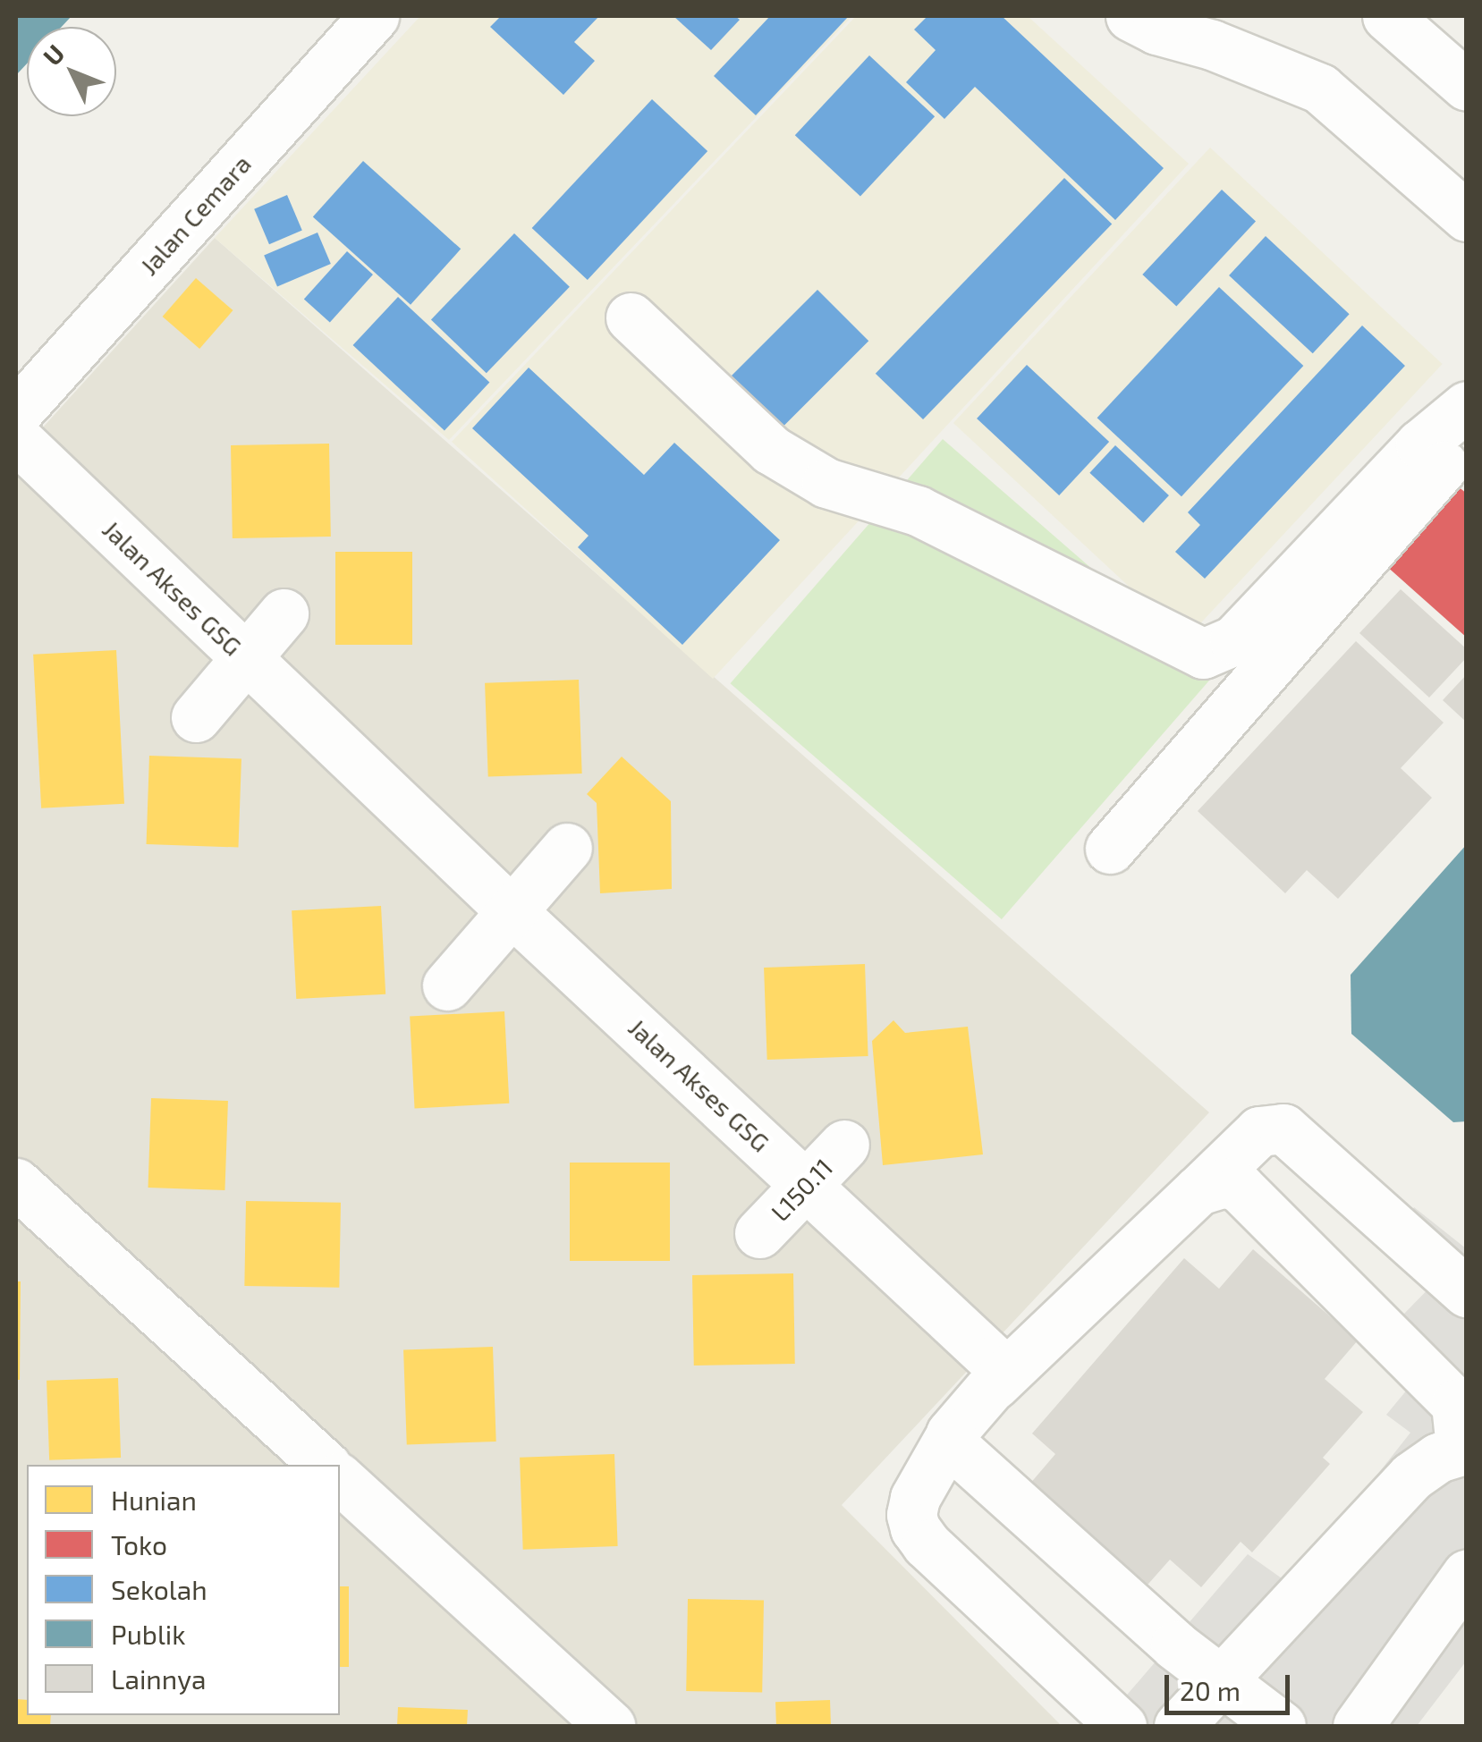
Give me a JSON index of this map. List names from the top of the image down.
{
  "streets": {
    "street": ["Jalan Cemara", "Jalan Akses GSG", "L150.11"]
  },
  "crossings": [
    ["Jalan Akses GSG", "L150.11"]
  ],
  "legend": [
    "Hunian",
    "Toko",
    "Sekolah",
    "Publik",
    "Lainnya"
  ],
  "scale_bar": "20 m",
  "north": "top left"
}
